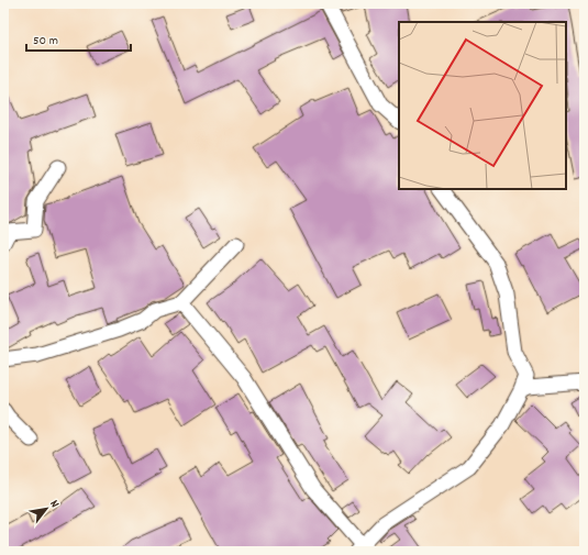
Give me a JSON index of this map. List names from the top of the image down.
{
  "scale_bar": "50 m",
  "north": "top right"
}
